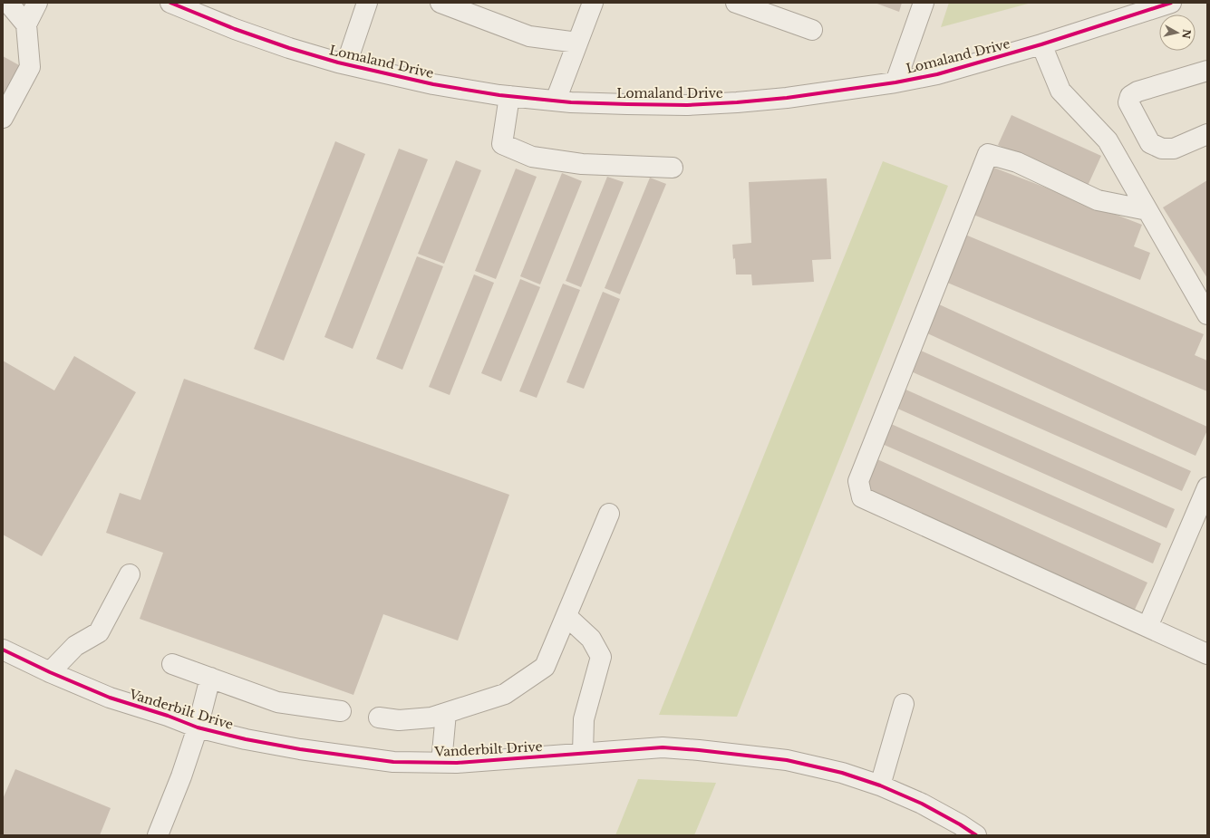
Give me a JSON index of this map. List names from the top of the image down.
{
  "streets": {
    "street": ["Lomaland Drive", "Vanderbilt Drive"]
  },
  "north": "right"
}
